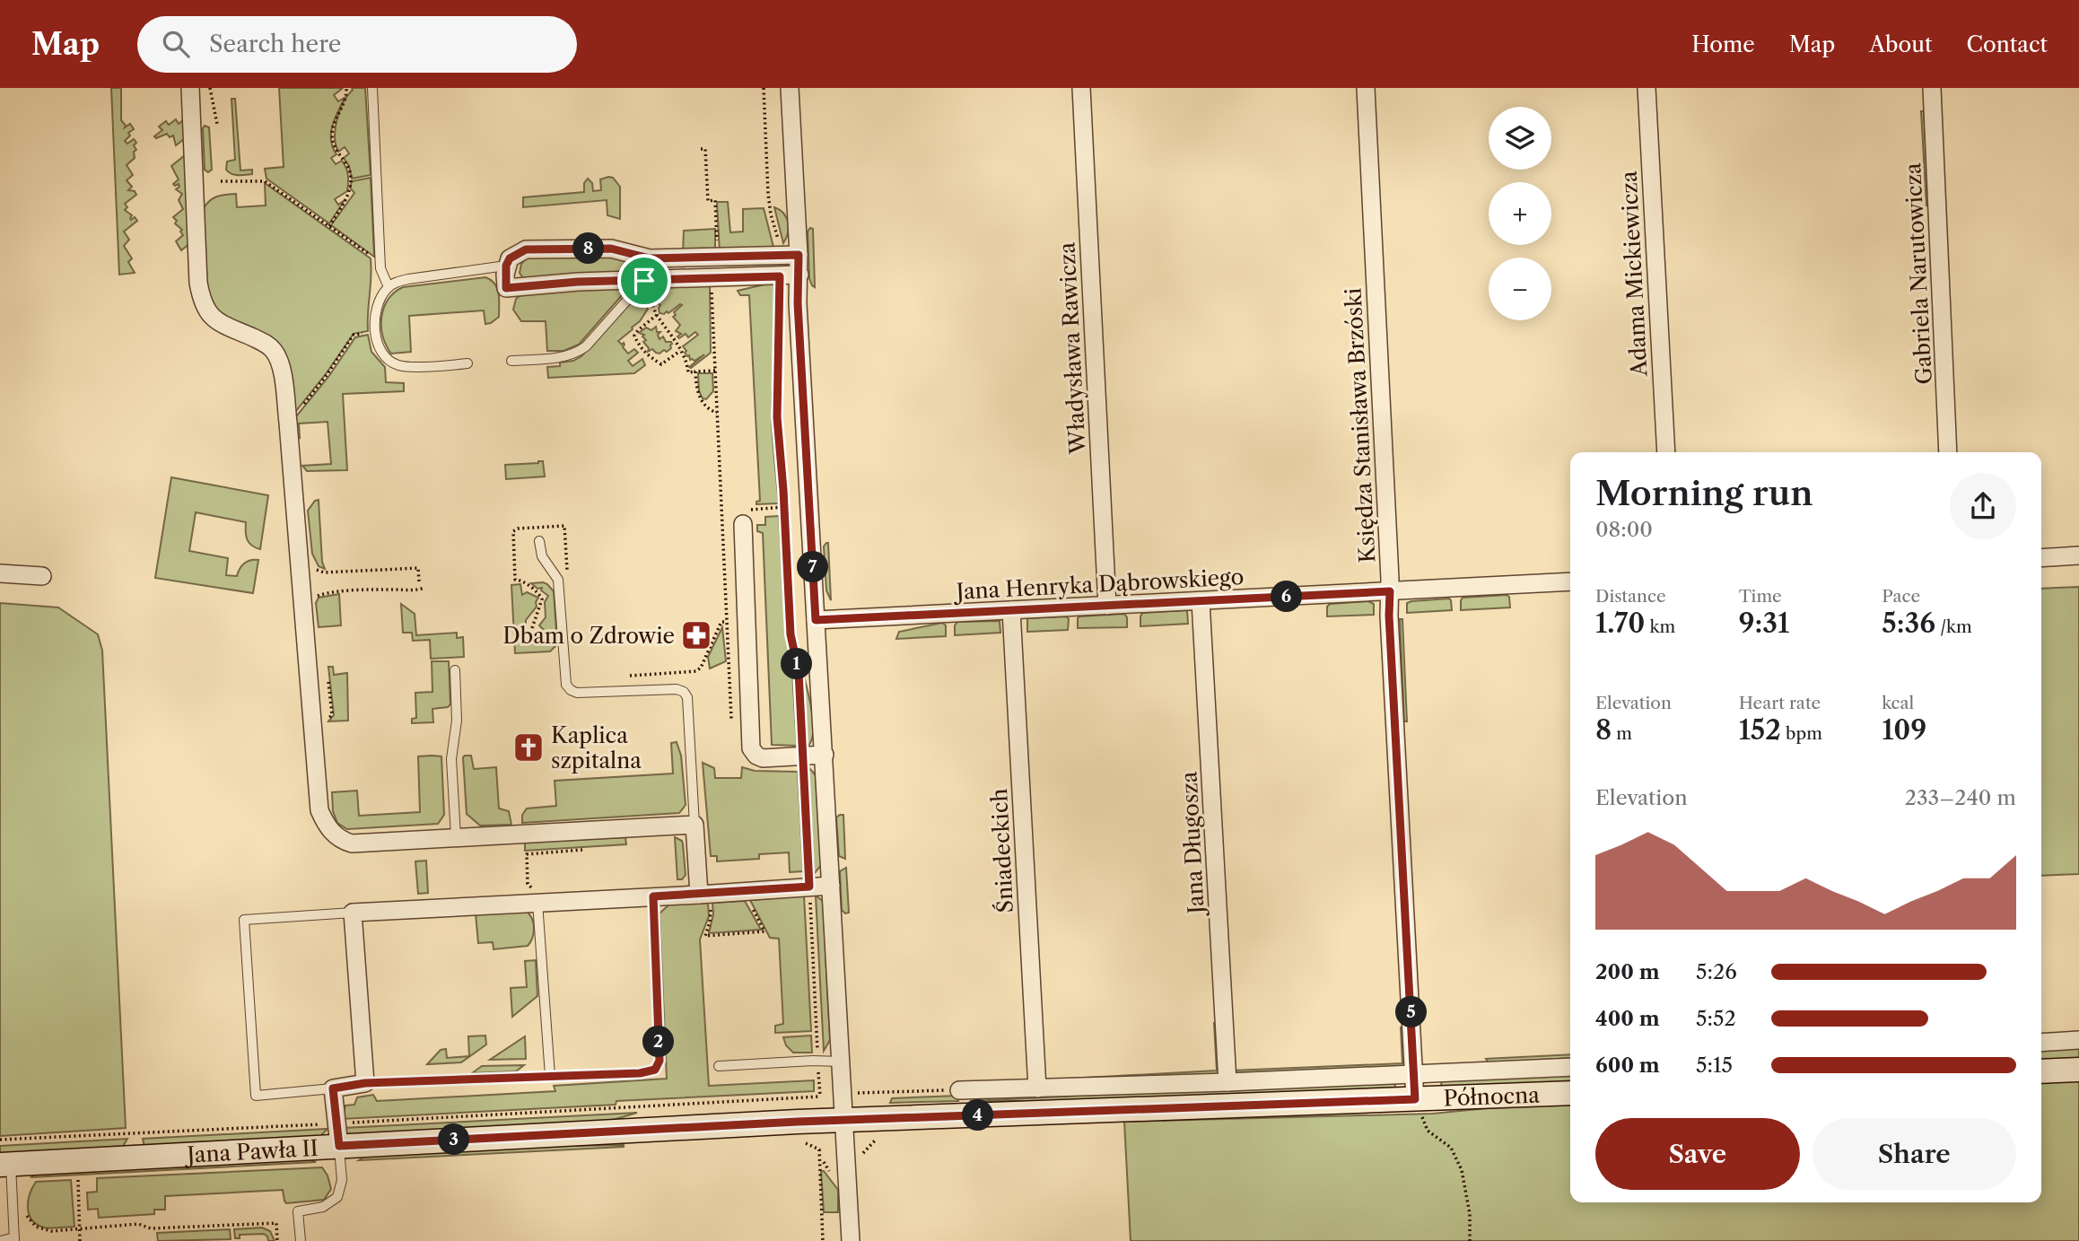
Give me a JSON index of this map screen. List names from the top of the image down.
{
  "streets": {
    "main road": ["Północna", "Jana Pawła II"],
    "street": [
      "Adama Mickiewicza",
      "Gabriela Narutowicza",
      "Władysława Rawicza",
      "Księdza Stanisława Brzóski",
      "Jana Henryka Dąbrowskiego",
      "Jana Długosza",
      "Śniadeckich"
    ]
  },
  "crossings": [
    ["Władysława Rawicza", "Jana Henryka Dąbrowskiego"],
    ["Księdza Stanisława Brzóski", "Jana Henryka Dąbrowskiego"],
    ["Księdza Stanisława Brzóski", "Północna"],
    ["Jana Henryka Dąbrowskiego", "Jana Długosza"],
    ["Jana Henryka Dąbrowskiego", "Śniadeckich"],
    ["Jana Długosza", "Północna"],
    ["Śniadeckich", "Północna"],
    ["Północna", "Jana Pawła II"]
  ],
  "places": {
    "pharmacy": ["Dbam o Zdrowie"],
    "church": ["Kaplica szpitalna"]
  },
  "page": {
    "header": "Map",
    "search": "Search here",
    "nav": [
      "Home",
      "Map",
      "About",
      "Contact"
    ],
    "map_buttons": ["+", "−"],
    "pins": [
      "8",
      "7",
      "6",
      "1",
      "5",
      "2",
      "4",
      "3"
    ],
    "heading": ["Morning run", "08:00"],
    "stats": [
      ["Distance", "1.70 km"],
      ["Time", "9:31"],
      ["Pace", "5:36 /km"],
      ["Elevation", "8 m"],
      ["Heart rate", "152 bpm"],
      ["kcal", "109"]
    ],
    "chart": ["Elevation", "233–240 m"],
    "list": [
      {
        "name": "200 m",
        "note": "5:26"
      },
      {
        "name": "400 m",
        "note": "5:52"
      },
      {
        "name": "600 m",
        "note": "5:15"
      }
    ],
    "buttons": ["Save", "Share"]
  }
}
